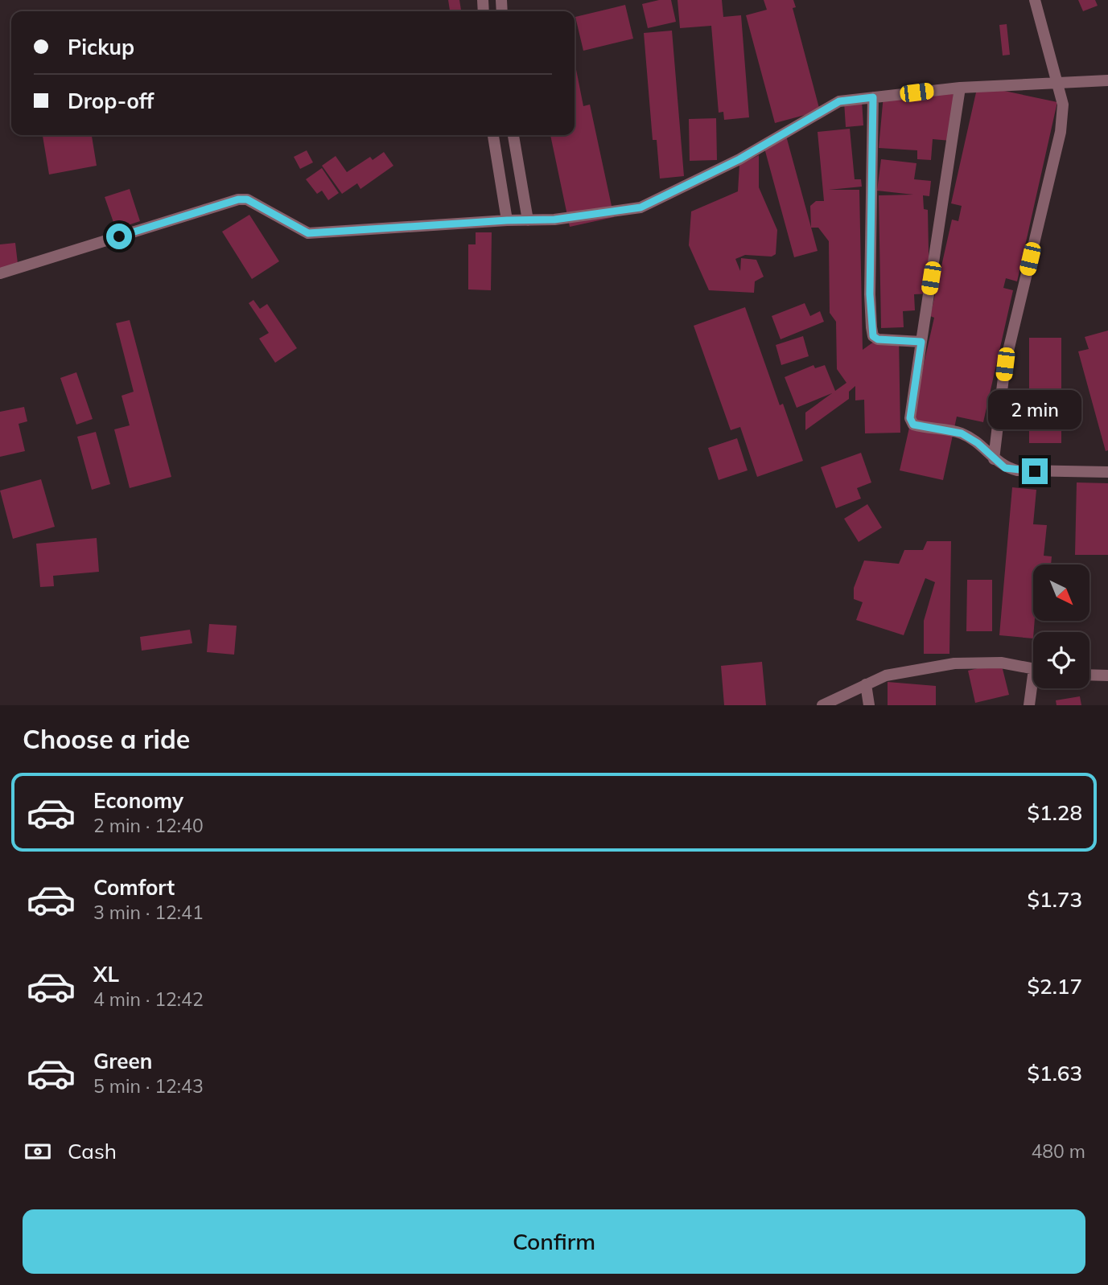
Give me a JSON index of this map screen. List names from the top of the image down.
{
  "north": "bottom right",
  "page": {
    "banner": ["Pickup", "Drop-off"],
    "bubble": "2 min",
    "heading": "Choose a ride",
    "list": [
      {
        "name": "Economy",
        "note": "2 min · 12:40",
        "value": "$1.28"
      },
      {
        "name": "Comfort",
        "note": "3 min · 12:41",
        "value": "$1.73"
      },
      {
        "name": "XL",
        "note": "4 min · 12:42",
        "value": "$2.17"
      },
      {
        "name": "Green",
        "note": "5 min · 12:43",
        "value": "$1.63"
      }
    ],
    "pay": ["Cash", "480 m"],
    "buttons": "Confirm"
  }
}
